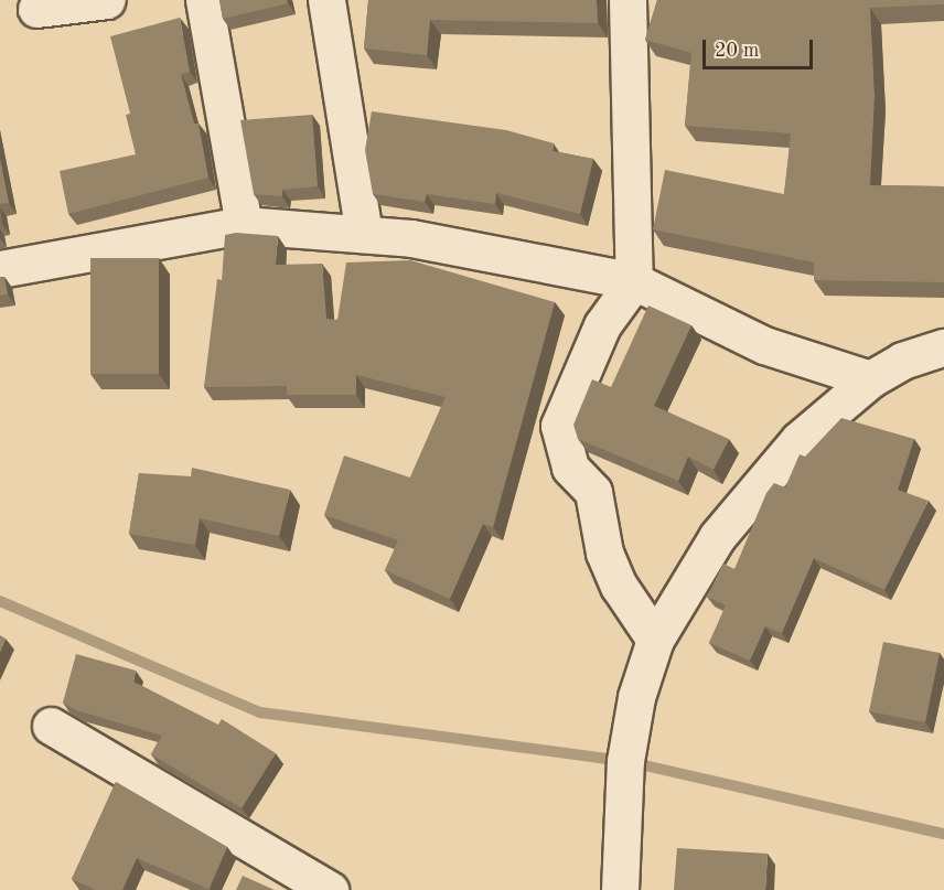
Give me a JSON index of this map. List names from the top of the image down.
{
  "scale_bar": "20 m"
}
